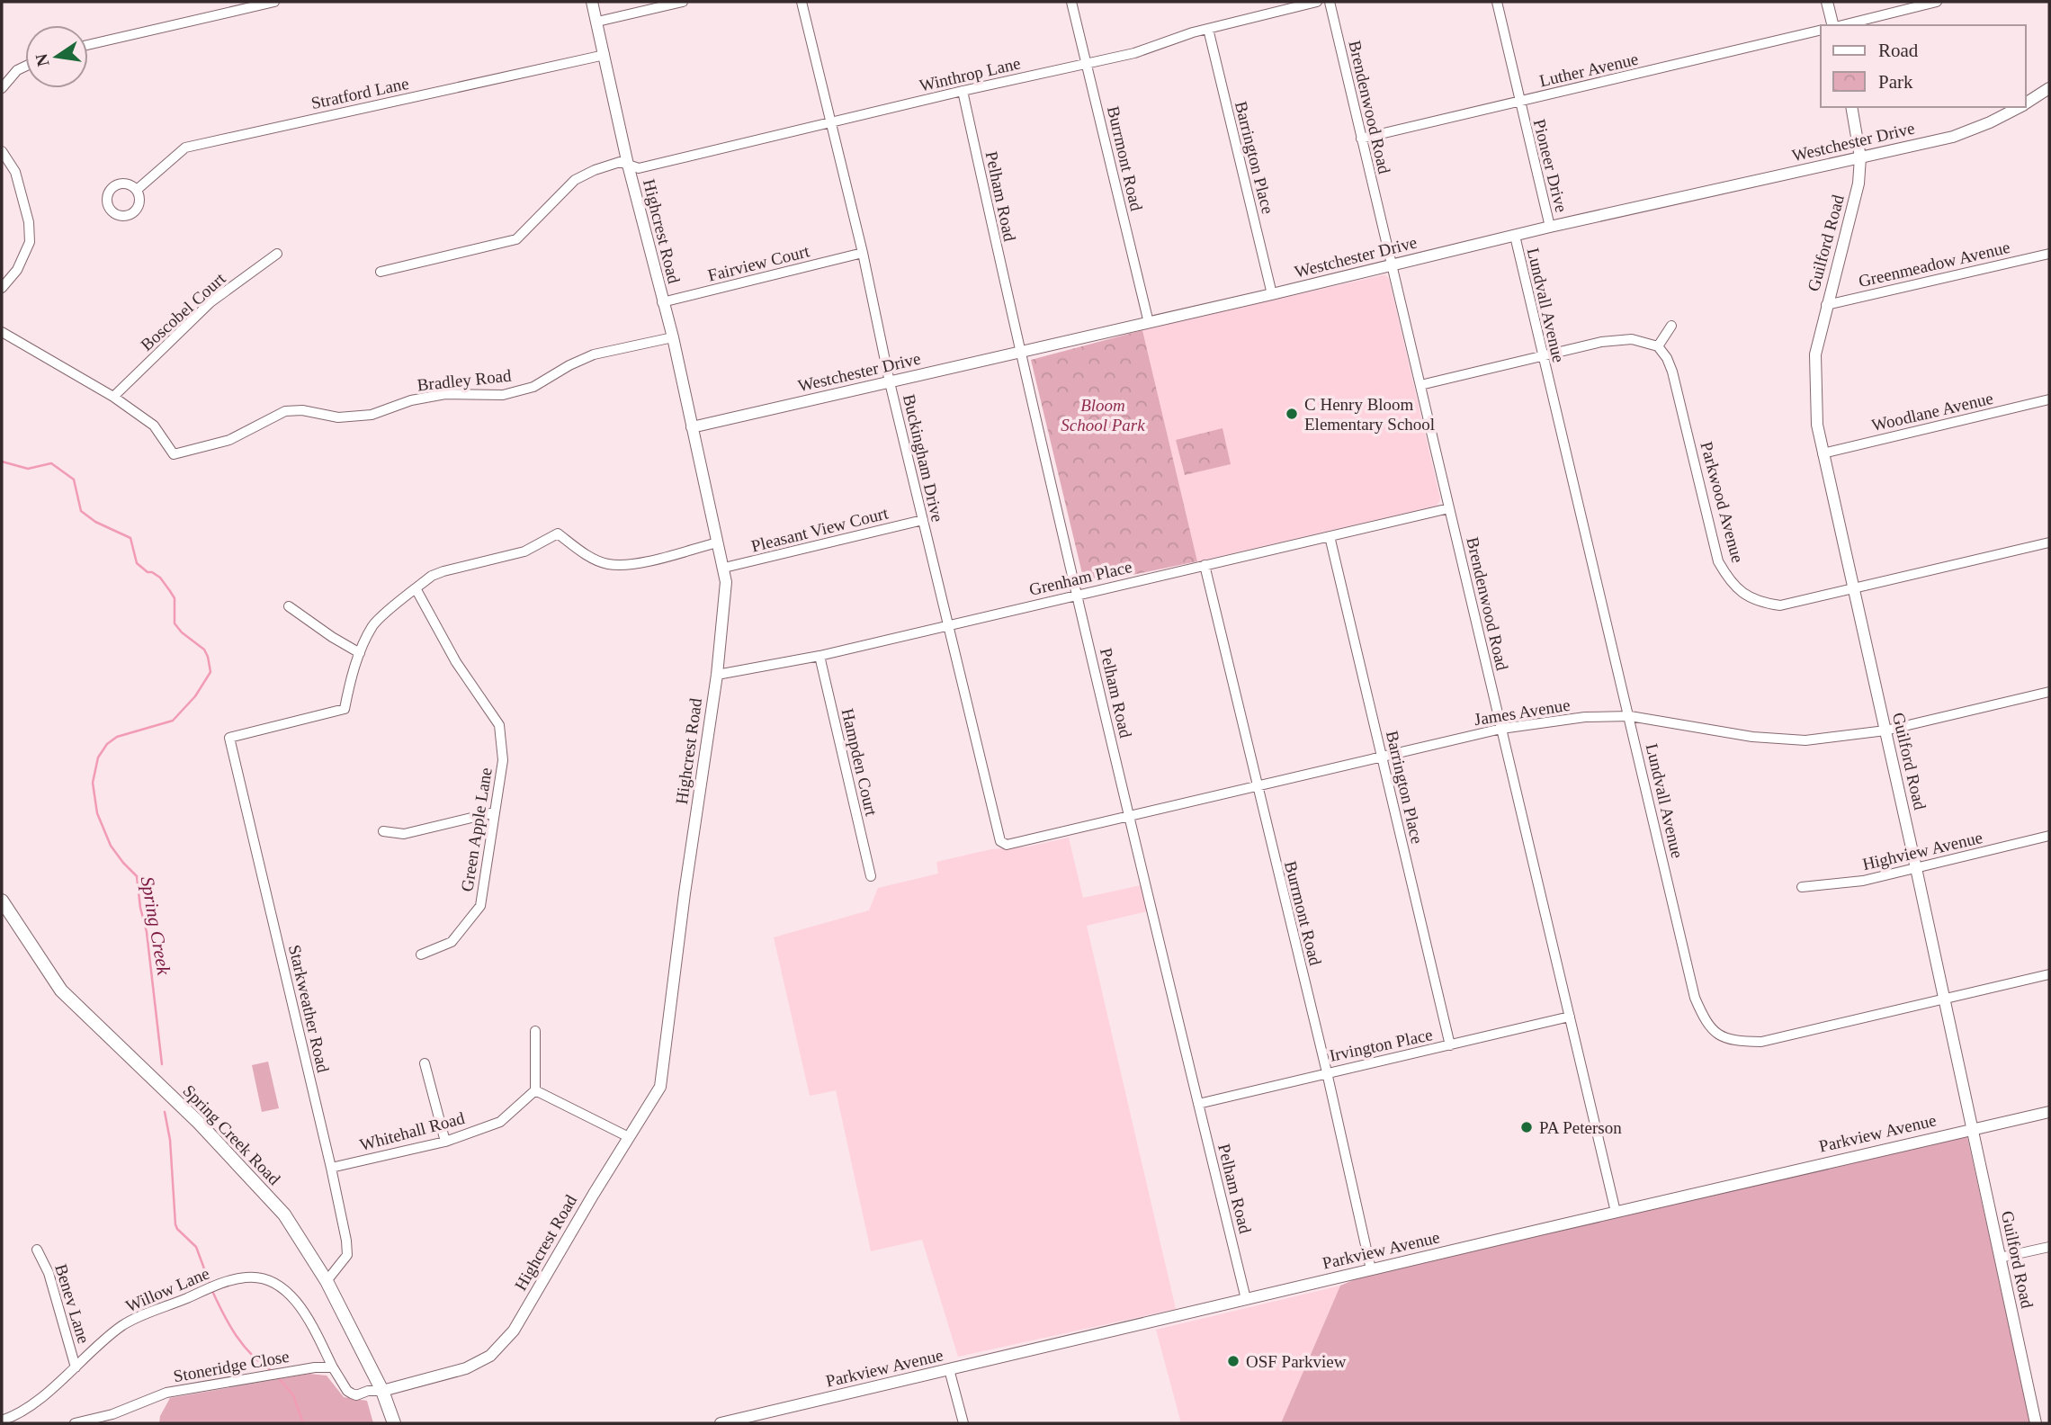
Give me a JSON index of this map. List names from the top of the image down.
{
  "streets": {
    "main road": ["Spring Creek Road"],
    "street": [
      "Luther Avenue",
      "Winthrop Lane",
      "Stratford Lane",
      "Brendenwood Road",
      "Westchester Drive",
      "Barrington Place",
      "Burrmont Road",
      "Pioneer Drive",
      "Pelham Road",
      "Highcrest Road",
      "Guilford Road",
      "Fairview Court",
      "Greenmeadow Avenue",
      "Lundvall Avenue",
      "Boscobel Court",
      "Bradley Road",
      "Woodlane Avenue",
      "Buckingham Drive",
      "Parkwood Avenue",
      "Pleasant View Court",
      "Grenham Place",
      "James Avenue",
      "Hampden Court",
      "Green Apple Lane",
      "Highview Avenue",
      "Starkweather Road",
      "Irvington Place",
      "Whitehall Road",
      "Parkview Avenue",
      "Willow Lane",
      "Benev Lane",
      "Stoneridge Close"
    ]
  },
  "crossings": [
    ["Luther Avenue", "Brendenwood Road"],
    ["Luther Avenue", "Pioneer Drive"],
    ["Winthrop Lane", "Barrington Place"],
    ["Winthrop Lane", "Burrmont Road"],
    ["Winthrop Lane", "Pelham Road"],
    ["Winthrop Lane", "Highcrest Road"],
    ["Winthrop Lane", "Buckingham Drive"],
    ["Stratford Lane", "Highcrest Road"],
    ["Brendenwood Road", "Westchester Drive"],
    ["Brendenwood Road", "Grenham Place"],
    ["Brendenwood Road", "James Avenue"],
    ["Brendenwood Road", "Irvington Place"],
    ["Brendenwood Road", "Parkview Avenue"],
    ["Westchester Drive", "Barrington Place"],
    ["Westchester Drive", "Burrmont Road"],
    ["Westchester Drive", "Pioneer Drive"],
    ["Westchester Drive", "Pelham Road"],
    ["Westchester Drive", "Highcrest Road"],
    ["Westchester Drive", "Guilford Road"],
    ["Westchester Drive", "Lundvall Avenue"],
    ["Westchester Drive", "Buckingham Drive"],
    ["Barrington Place", "Grenham Place"],
    ["Barrington Place", "James Avenue"],
    ["Barrington Place", "Irvington Place"],
    ["Burrmont Road", "Grenham Place"],
    ["Burrmont Road", "James Avenue"],
    ["Burrmont Road", "Irvington Place"],
    ["Burrmont Road", "Parkview Avenue"],
    ["Pelham Road", "Grenham Place"],
    ["Pelham Road", "James Avenue"],
    ["Pelham Road", "Irvington Place"],
    ["Pelham Road", "Parkview Avenue"],
    ["Highcrest Road", "Fairview Court"],
    ["Highcrest Road", "Bradley Road"],
    ["Highcrest Road", "Pleasant View Court"],
    ["Highcrest Road", "Grenham Place"],
    ["Highcrest Road", "Spring Creek Road"],
    ["Guilford Road", "Greenmeadow Avenue"],
    ["Guilford Road", "Lundvall Avenue"],
    ["Guilford Road", "Woodlane Avenue"],
    ["Guilford Road", "Parkwood Avenue"],
    ["Guilford Road", "James Avenue"],
    ["Guilford Road", "Highview Avenue"],
    ["Guilford Road", "Parkview Avenue"],
    ["Fairview Court", "Buckingham Drive"],
    ["Lundvall Avenue", "James Avenue"],
    ["Boscobel Court", "Bradley Road"],
    ["Buckingham Drive", "Pleasant View Court"],
    ["Buckingham Drive", "Grenham Place"],
    ["Buckingham Drive", "James Avenue"],
    ["Grenham Place", "Hampden Court"],
    ["Starkweather Road", "Whitehall Road"],
    ["Starkweather Road", "Spring Creek Road"],
    ["Willow Lane", "Benev Lane"],
    ["Willow Lane", "Stoneridge Close"]
  ],
  "water": ["Spring Creek"],
  "parks": ["Bloom School Park"],
  "places": ["C Henry Bloom Elementary School", "PA Peterson", "OSF Parkview"],
  "legend": ["Road", "Park"],
  "north": "left"
}
